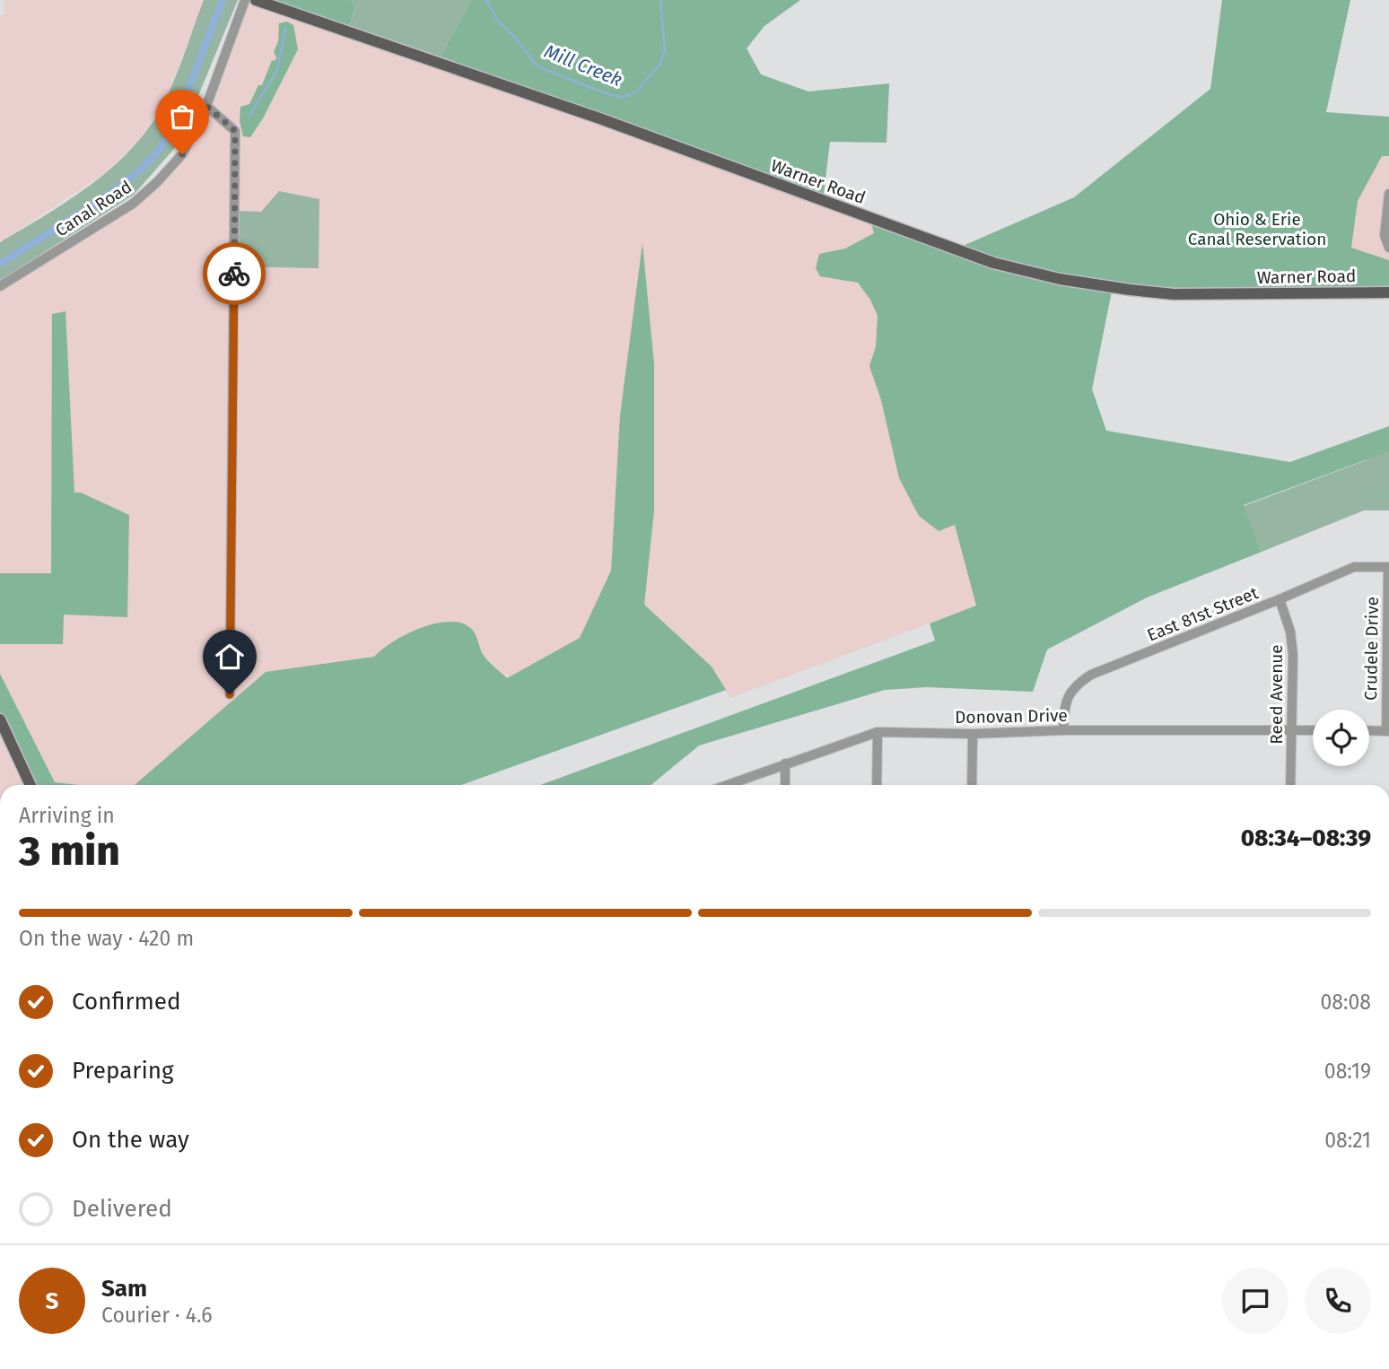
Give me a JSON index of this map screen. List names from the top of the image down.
{
  "streets": {
    "main road": ["Warner Road"],
    "street": [
      "Canal Road",
      "East 81st Street",
      "Crudele Drive",
      "Reed Avenue",
      "Donovan Drive"
    ]
  },
  "crossings": [
    ["East 81st Street", "Crudele Drive"],
    ["East 81st Street", "Reed Avenue"],
    ["East 81st Street", "Donovan Drive"],
    ["Reed Avenue", "Donovan Drive"]
  ],
  "water": ["Mill Creek"],
  "parks": ["Ohio & Erie Canal Reservation"],
  "page": {
    "heading": ["3 min", "Arriving in", "08:34–08:39"],
    "panel": ["Sam", "Courier · 4.6"],
    "bar": "On the way · 420 m",
    "list": [
      ["Confirmed", "08:08"],
      ["Preparing", "08:19"],
      ["On the way", "08:21"],
      "Delivered"
    ],
    "round": "S"
  }
}
